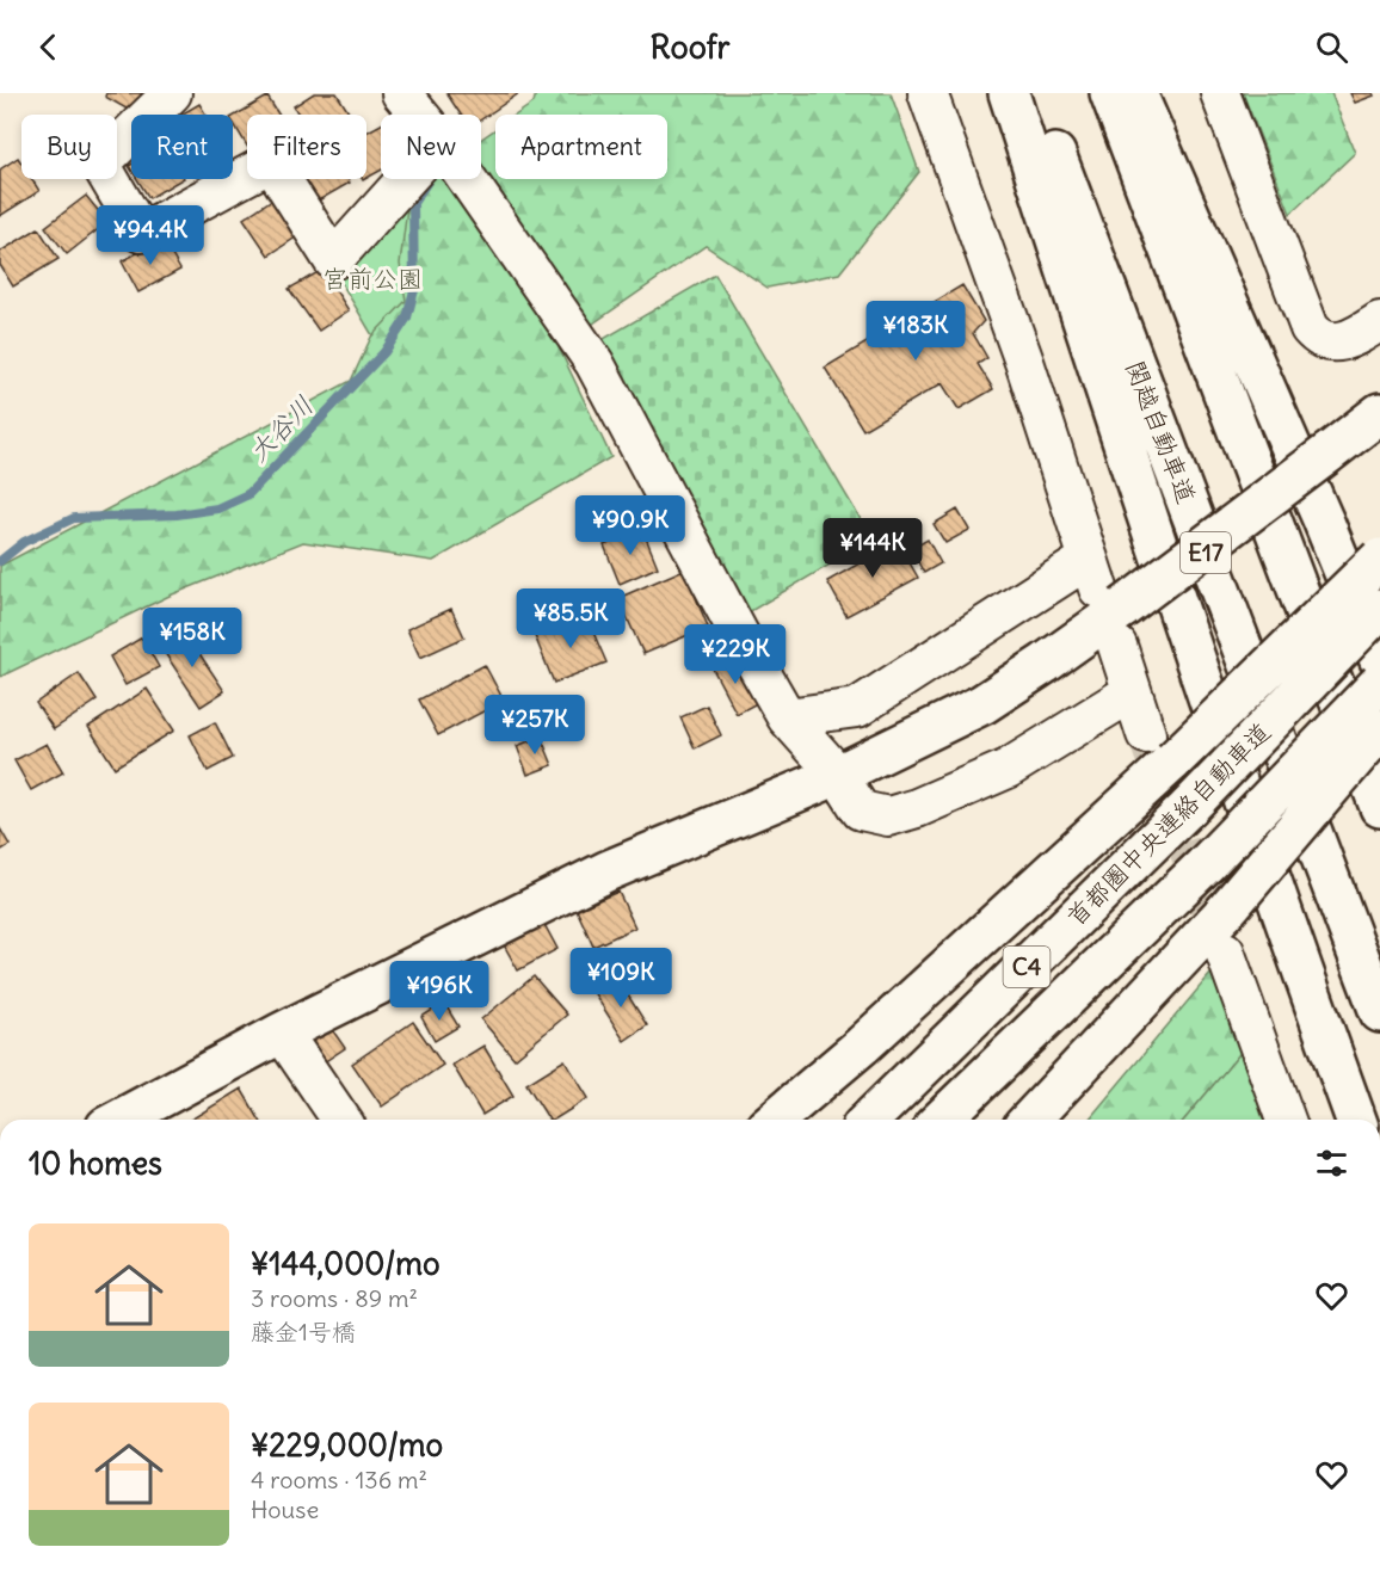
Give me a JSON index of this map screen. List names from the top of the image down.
{
  "streets": {
    "main road": [
      "関越自動車道",
      "E17",
      "首都圏中央連絡自動車道",
      "C4"
    ]
  },
  "water": ["大谷川"],
  "parks": ["宮前公園"],
  "page": {
    "header": "Roofr",
    "chip": [
      "Buy",
      "Rent",
      "Filters",
      "New",
      "Apartment"
    ],
    "price": [
      "¥94.4K",
      "¥183K",
      "¥90.9K",
      "¥144K",
      "¥85.5K",
      "¥158K",
      "¥229K",
      "¥257K",
      "¥109K",
      "¥196K"
    ],
    "heading": "10 homes",
    "list": [
      {
        "name": "¥144,000/mo",
        "note": "3 rooms · 89 m² · 藤金1号橋"
      },
      {
        "name": "¥229,000/mo",
        "note": "4 rooms · 136 m² · House"
      }
    ]
  }
}
